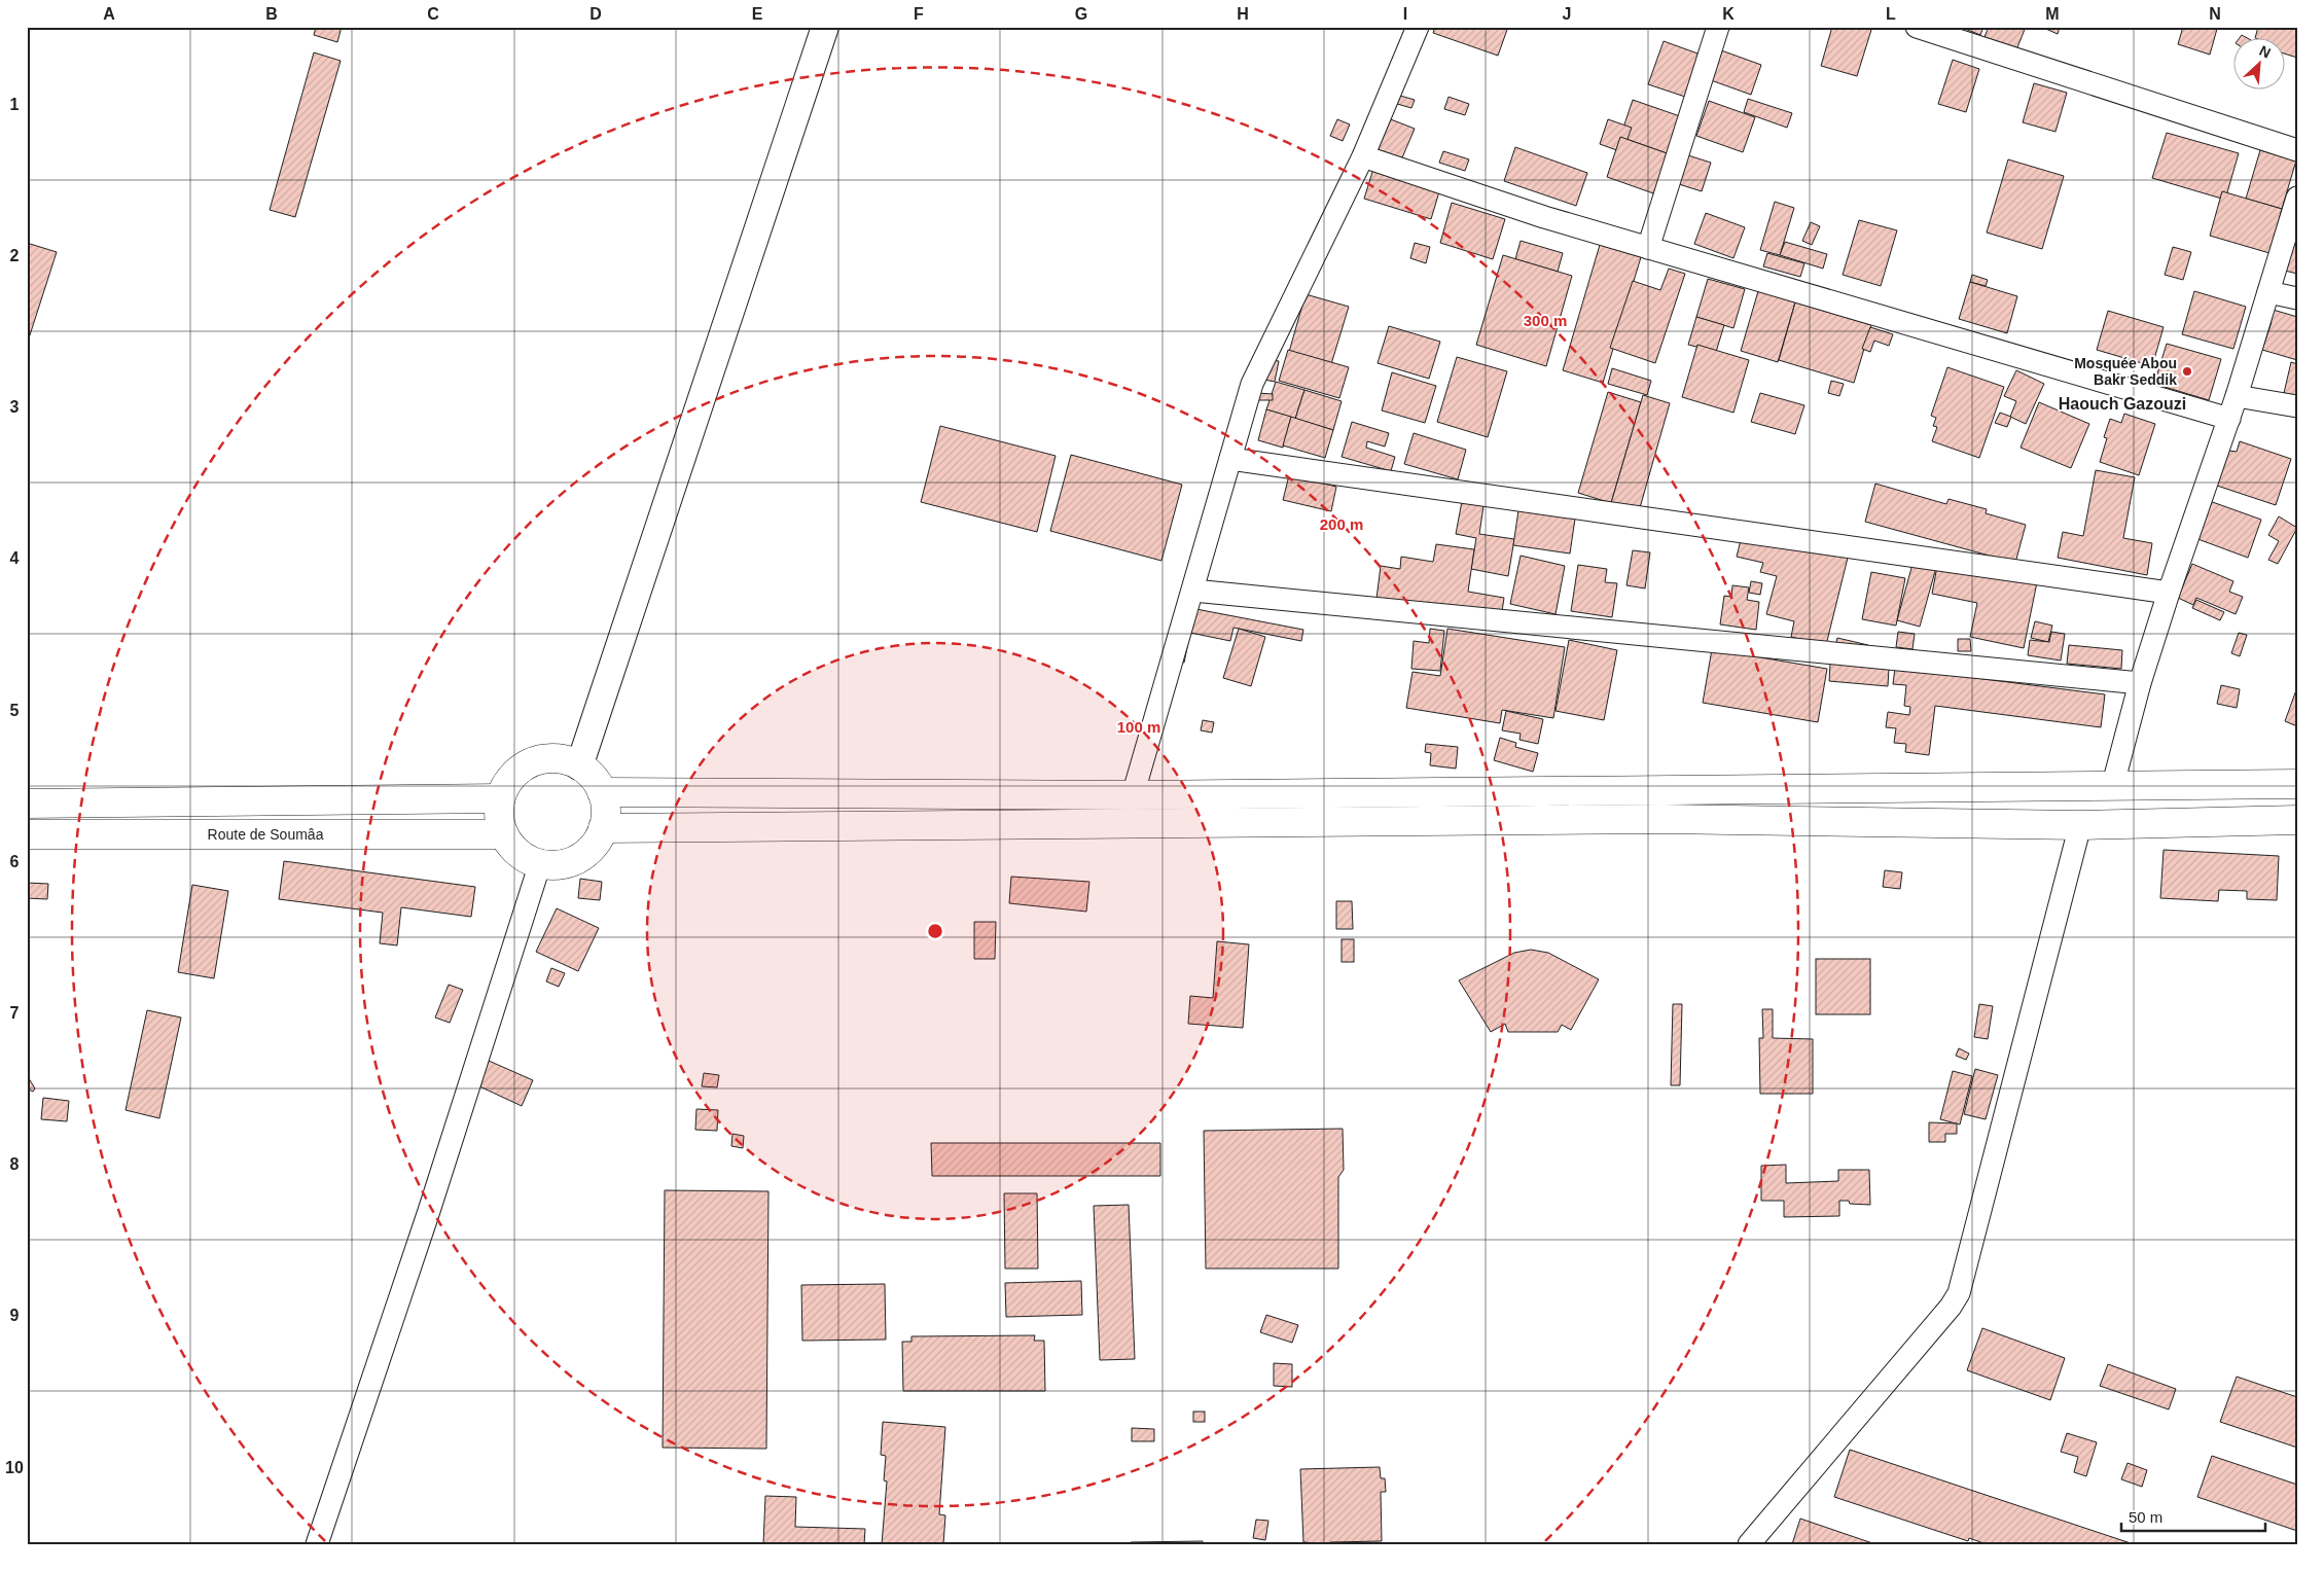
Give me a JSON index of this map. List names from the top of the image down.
{
  "streets": {
    "highway": ["Route de Soumâa"]
  },
  "districts": ["Haouch Gazouzi"],
  "places": ["Mosquée Abou Bakr Seddik"],
  "scale_bar": "50 m",
  "north": "top right",
  "grid": {
    "columns": [
      "A",
      "B",
      "C",
      "D",
      "E",
      "F",
      "G",
      "H",
      "I",
      "J",
      "K",
      "L",
      "M",
      "N"
    ],
    "rows": [
      "1",
      "2",
      "3",
      "4",
      "5",
      "6",
      "7",
      "8",
      "9",
      "10"
    ]
  },
  "rings": ["300 m", "200 m", "100 m"]
}
